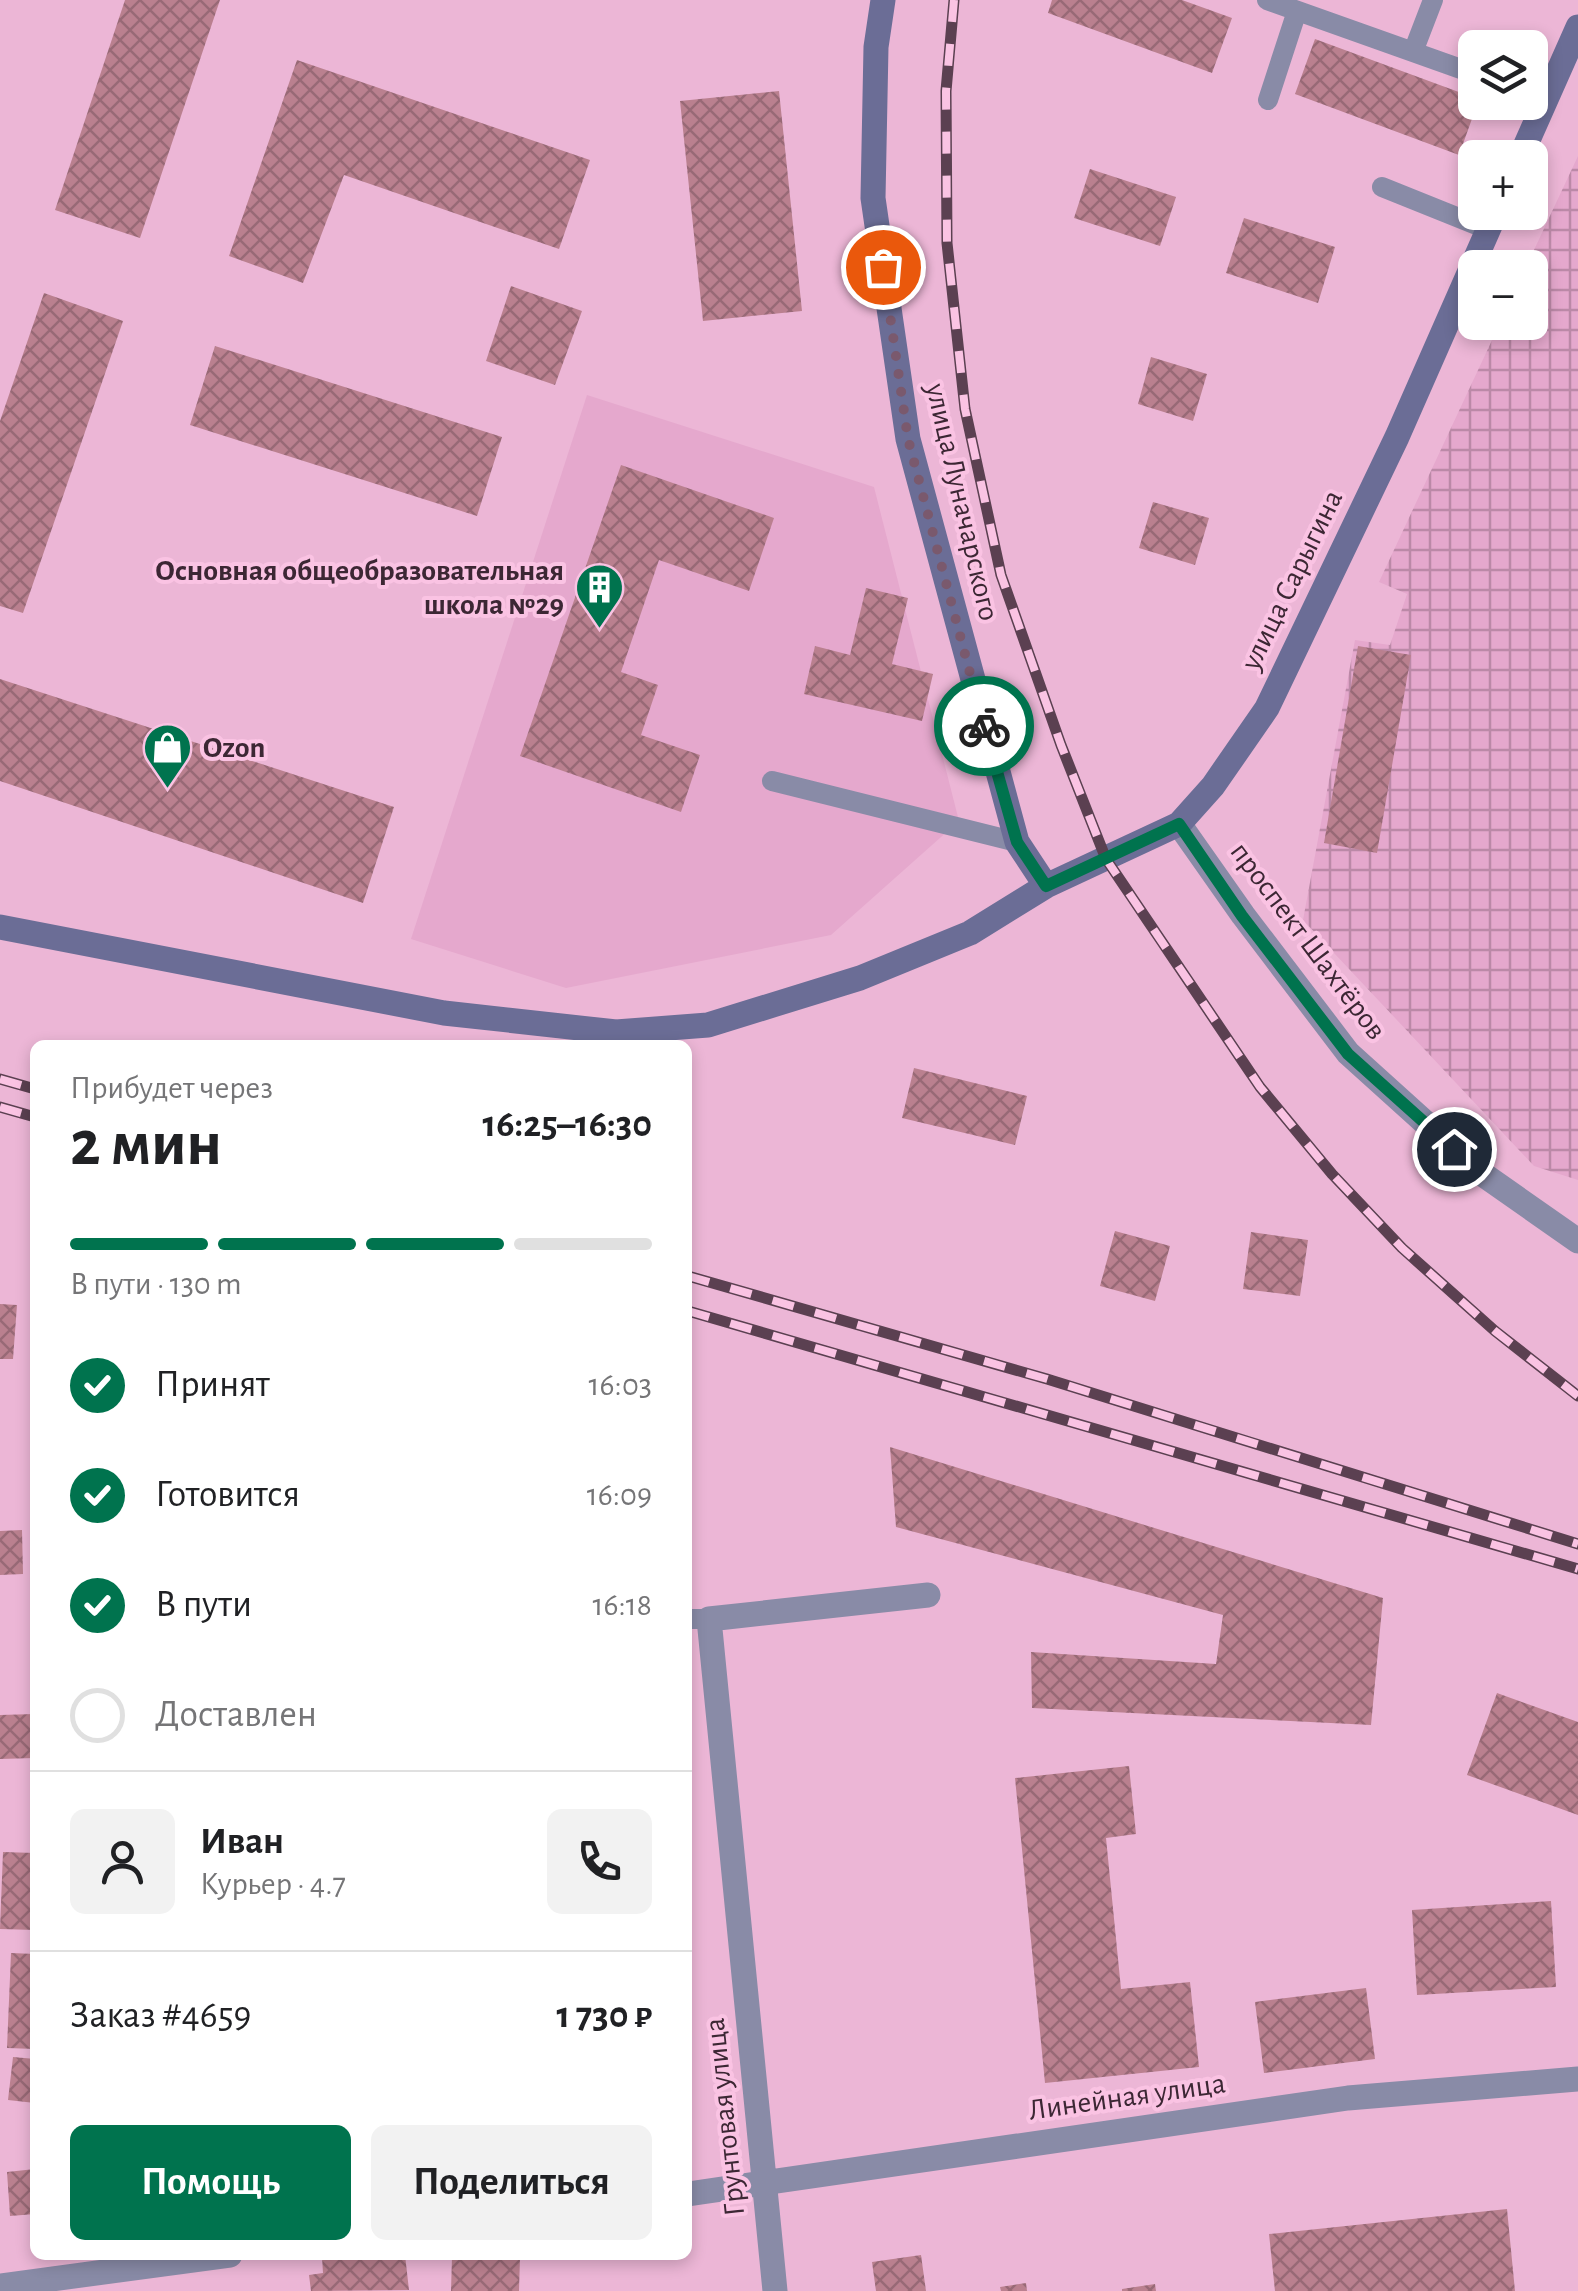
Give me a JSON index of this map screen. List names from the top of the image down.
{
  "streets": {
    "main road": ["улица Луначарского", "улица Сарыгина"],
    "street": ["проспект Шахтёров", "Линейная улица", "Грунтовая улица"]
  },
  "crossings": [
    ["улица Луначарского", "улица Сарыгина"],
    ["улица Сарыгина", "проспект Шахтёров"],
    ["Линейная улица", "Грунтовая улица"]
  ],
  "places": {
    "building": ["Основная общеобразовательная школа №29"],
    "shop": ["Ozon"]
  },
  "page": {
    "map_buttons": ["+", "−"],
    "heading": ["2 мин", "Прибудет через", "16:25–16:30"],
    "panel": [
      "Иван",
      "Курьер · 4.7",
      "Заказ #4659",
      "1 730 ₽"
    ],
    "bar": "В пути · 130 m",
    "list": [
      ["Принят", "16:03"],
      ["Готовится", "16:09"],
      ["В пути", "16:18"],
      "Доставлен"
    ],
    "buttons": ["Помощь", "Поделиться"]
  }
}
